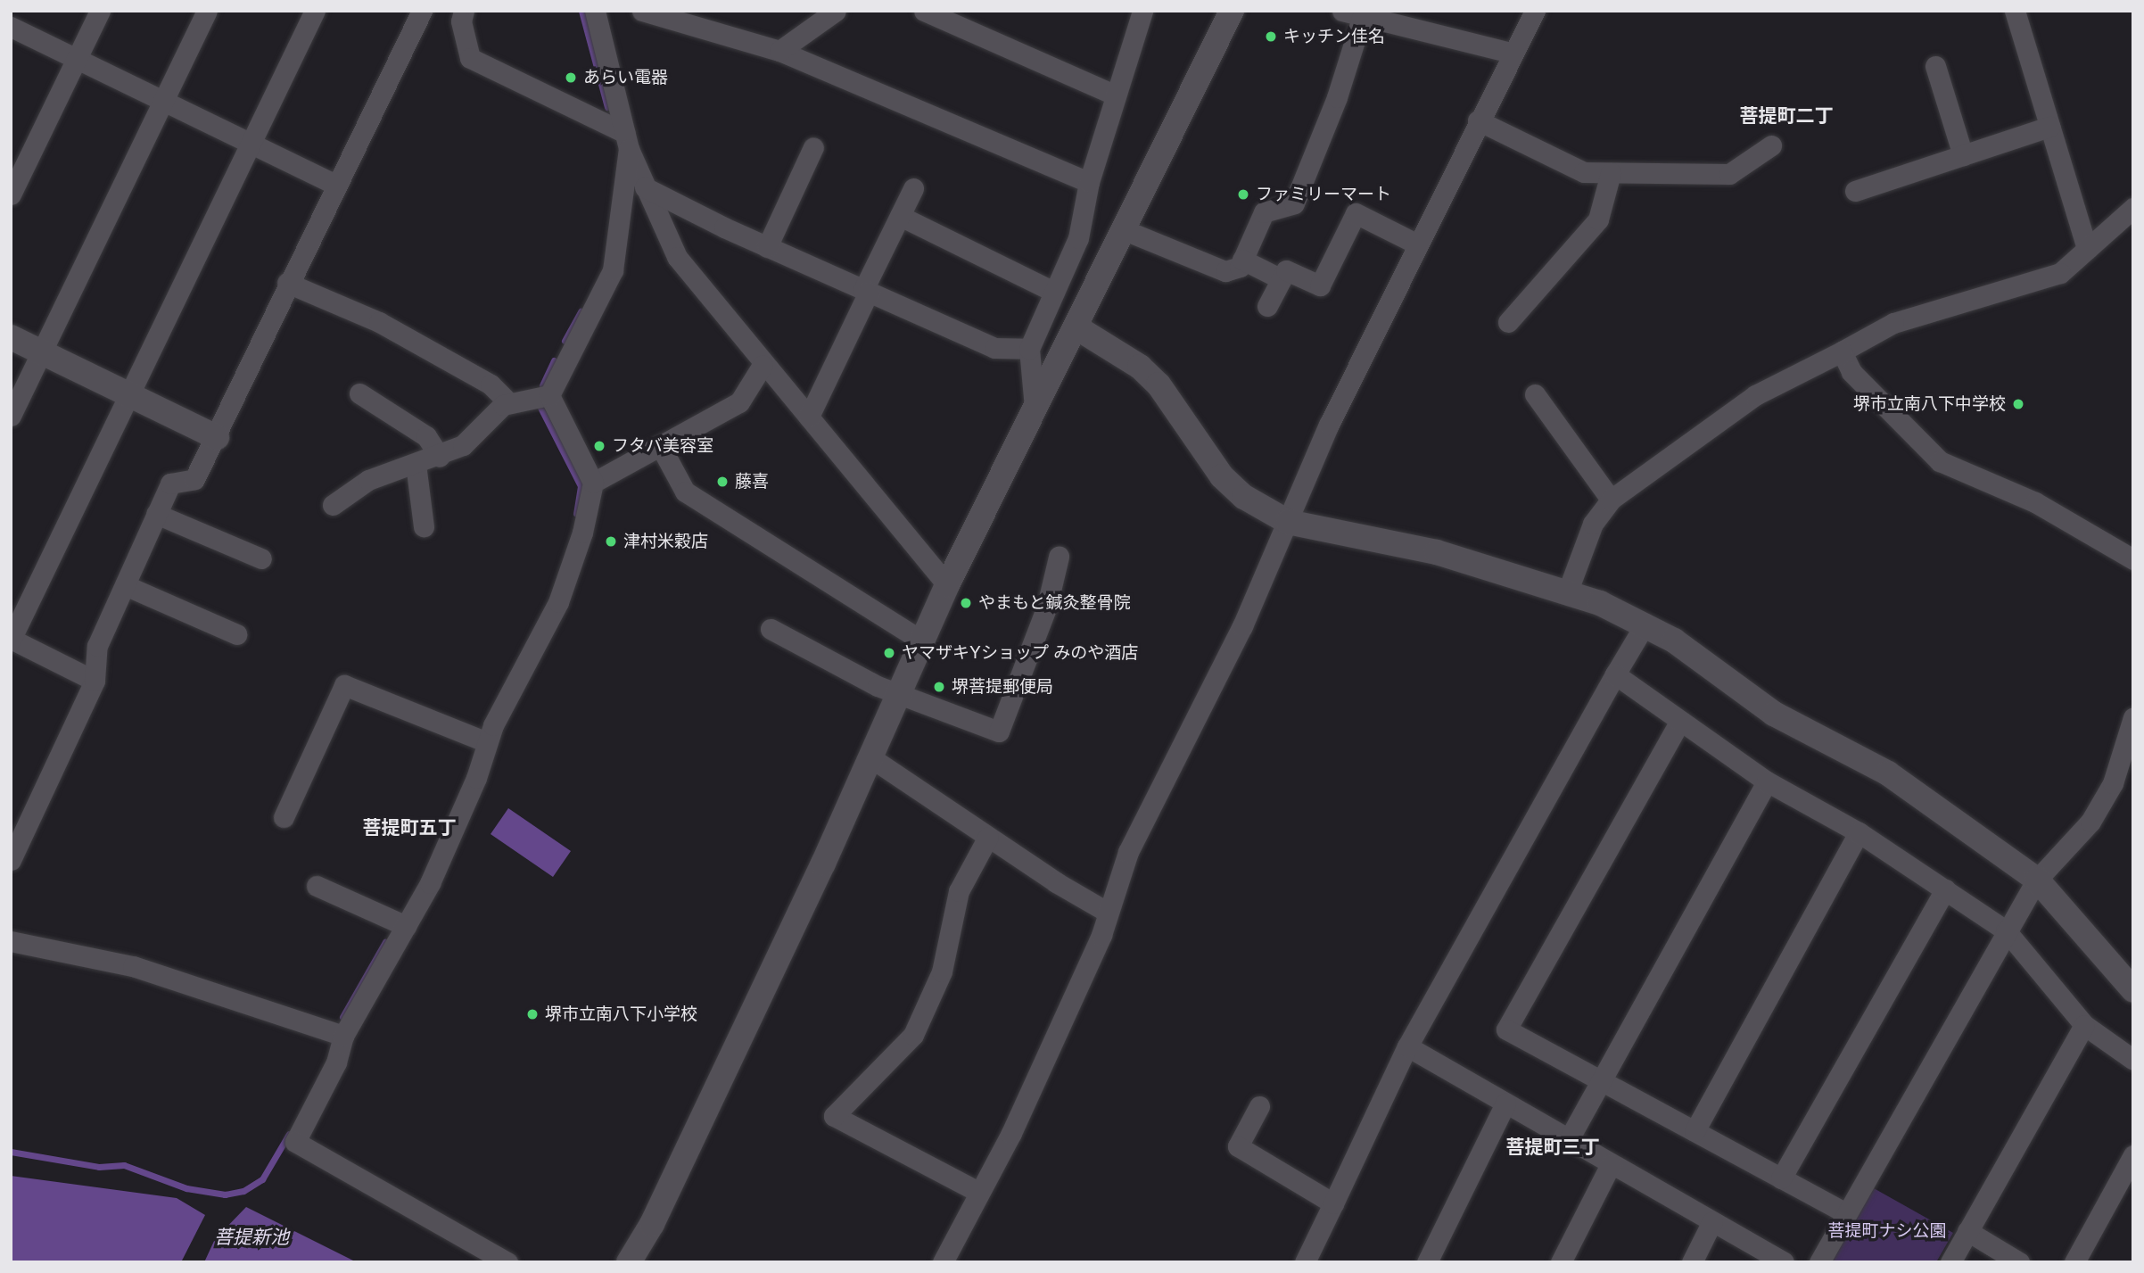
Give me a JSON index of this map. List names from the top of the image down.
{
  "districts": ["菩提町二丁", "菩提町五丁", "菩提町三丁"],
  "water": ["菩提新池"],
  "parks": ["菩提町ナシ公園"],
  "places": [
    "キッチン佳名",
    "あらい電器",
    "ファミリーマート",
    "堺市立南八下中学校",
    "フタバ美容室",
    "藤喜",
    "津村米穀店",
    "やまもと鍼灸整骨院",
    "ヤマザキYショップ みのや酒店",
    "堺菩提郵便局",
    "堺市立南八下小学校"
  ]
}
